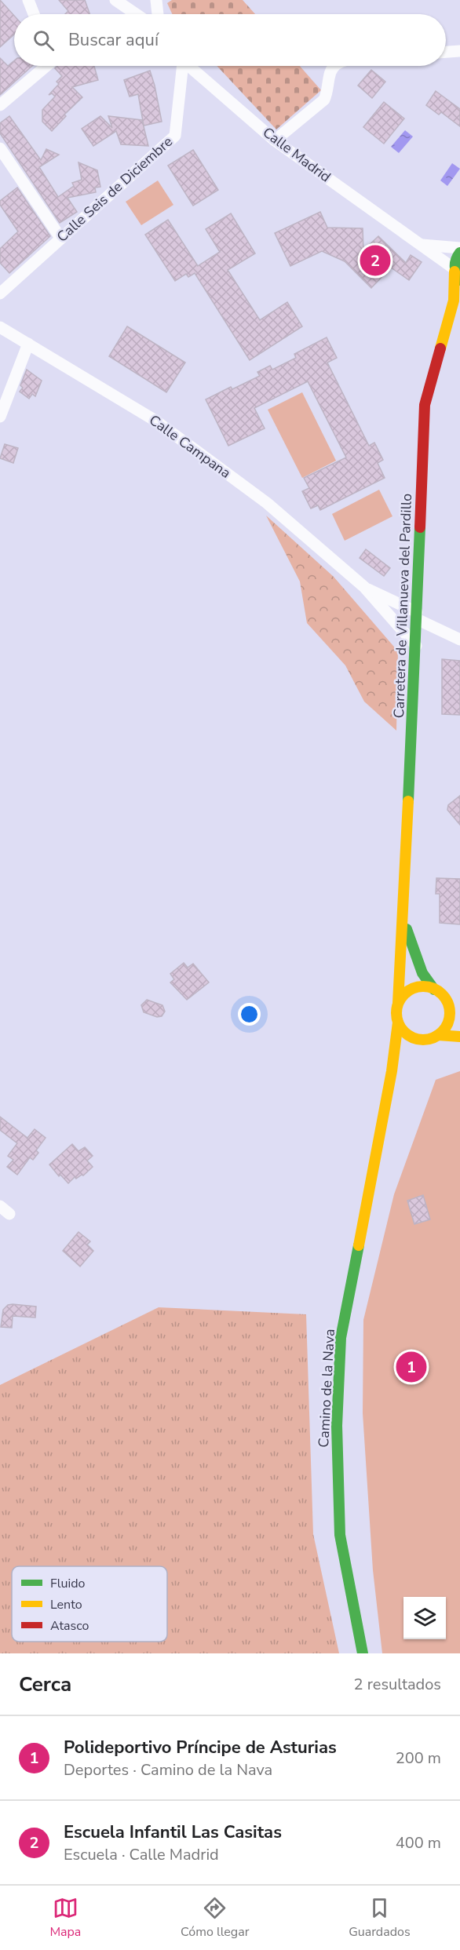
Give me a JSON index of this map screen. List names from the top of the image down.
{
  "streets": {
    "street": [
      "Calle Madrid",
      "Calle Seis de Diciembre",
      "Calle Campana",
      "Carretera de Villanueva del Pardillo",
      "Camino de la Nava"
    ]
  },
  "crossings": [
    ["Calle Madrid", "Carretera de Villanueva del Pardillo"],
    ["Carretera de Villanueva del Pardillo", "Camino de la Nava"]
  ],
  "legend": ["Fluido", "Lento", "Atasco"],
  "page": {
    "search": "Buscar aquí",
    "pins": ["2", "1"],
    "heading": ["Cerca", "2 resultados"],
    "list": [
      {
        "mark": "1",
        "name": "Polideportivo Príncipe de Asturias",
        "note": "Deportes · Camino de la Nava",
        "value": "200 m"
      },
      {
        "mark": "2",
        "name": "Escuela Infantil Las Casitas",
        "note": "Escuela · Calle Madrid",
        "value": "400 m"
      }
    ],
    "nav": ["Mapa", "Cómo llegar", "Guardados"]
  }
}
